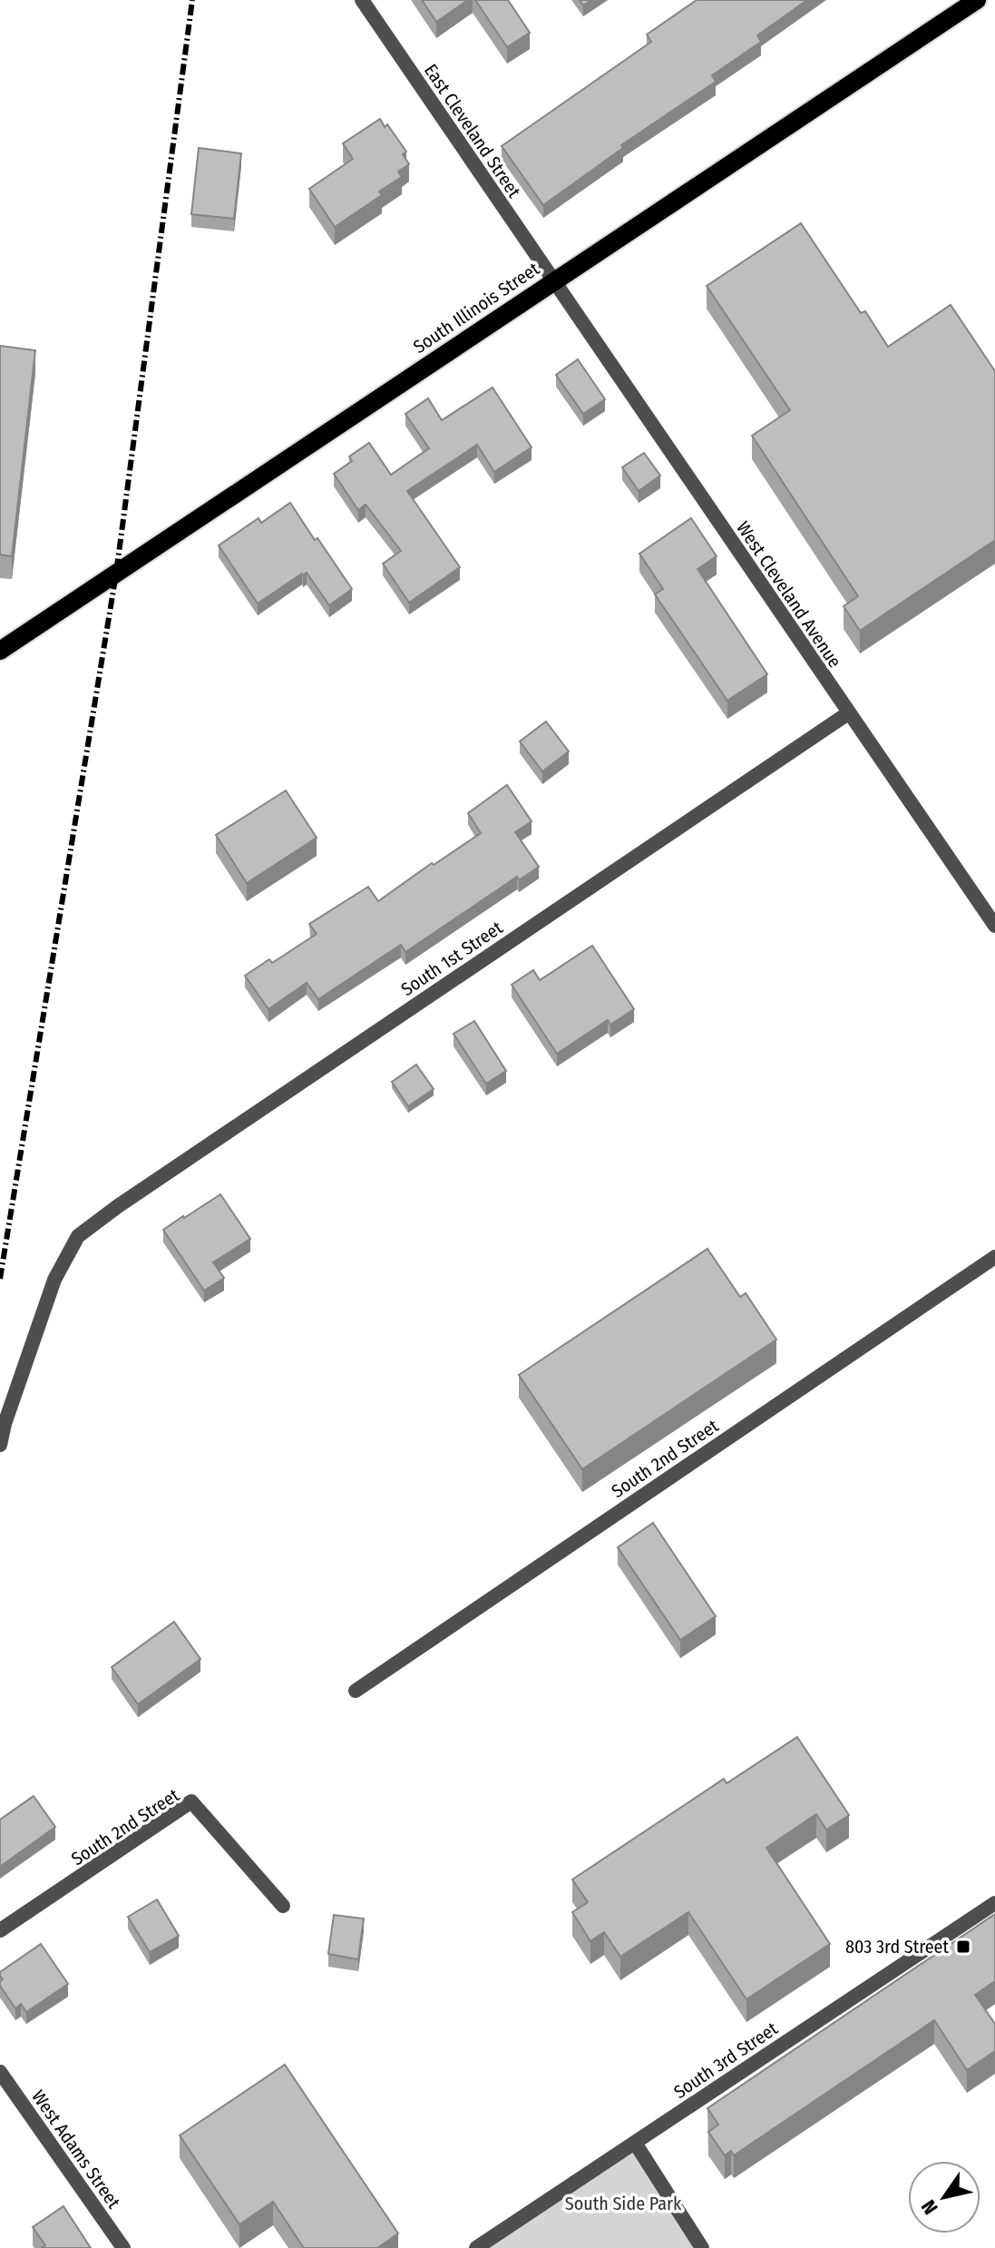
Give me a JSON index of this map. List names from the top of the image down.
{
  "streets": {
    "main road": ["South Illinois Street"],
    "street": [
      "East Cleveland Street",
      "West Cleveland Avenue",
      "South 1st Street",
      "South 2nd Street",
      "South 3rd Street",
      "West Adams Street"
    ]
  },
  "crossings": [
    ["East Cleveland Street", "South Illinois Street"],
    ["East Cleveland Street", "West Cleveland Avenue"],
    ["South Illinois Street", "West Cleveland Avenue"],
    ["West Cleveland Avenue", "South 1st Street"]
  ],
  "parks": ["South Side Park"],
  "places": {
    "transit": ["803 3rd Street"]
  },
  "north": "bottom left"
}
